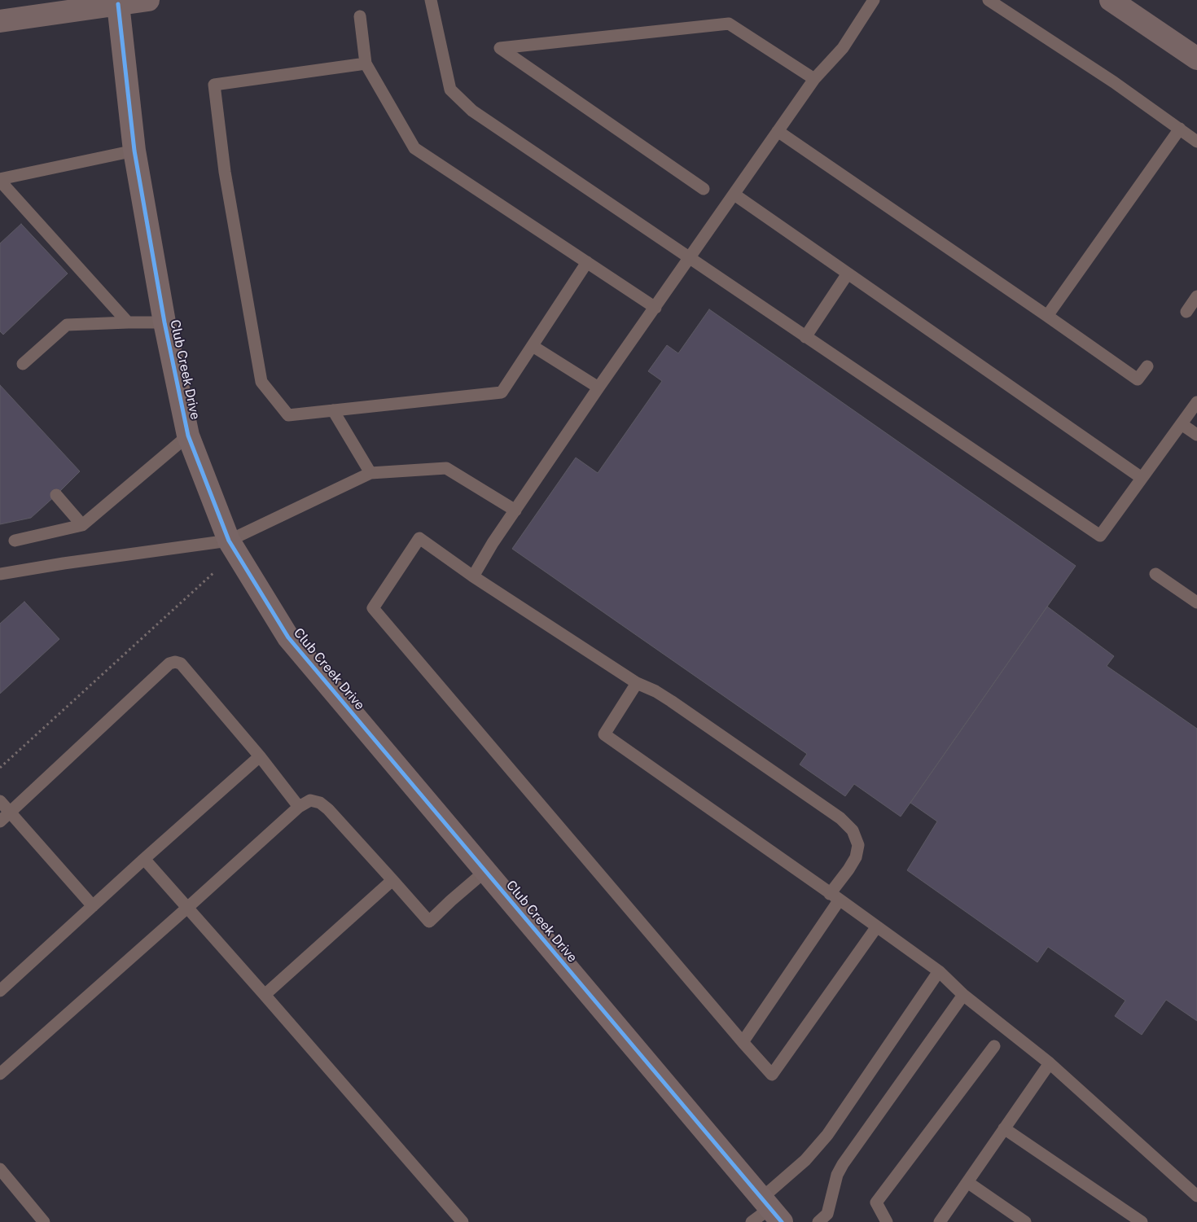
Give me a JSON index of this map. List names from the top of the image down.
{
  "streets": {
    "street": ["Club Creek Drive"]
  }
}
